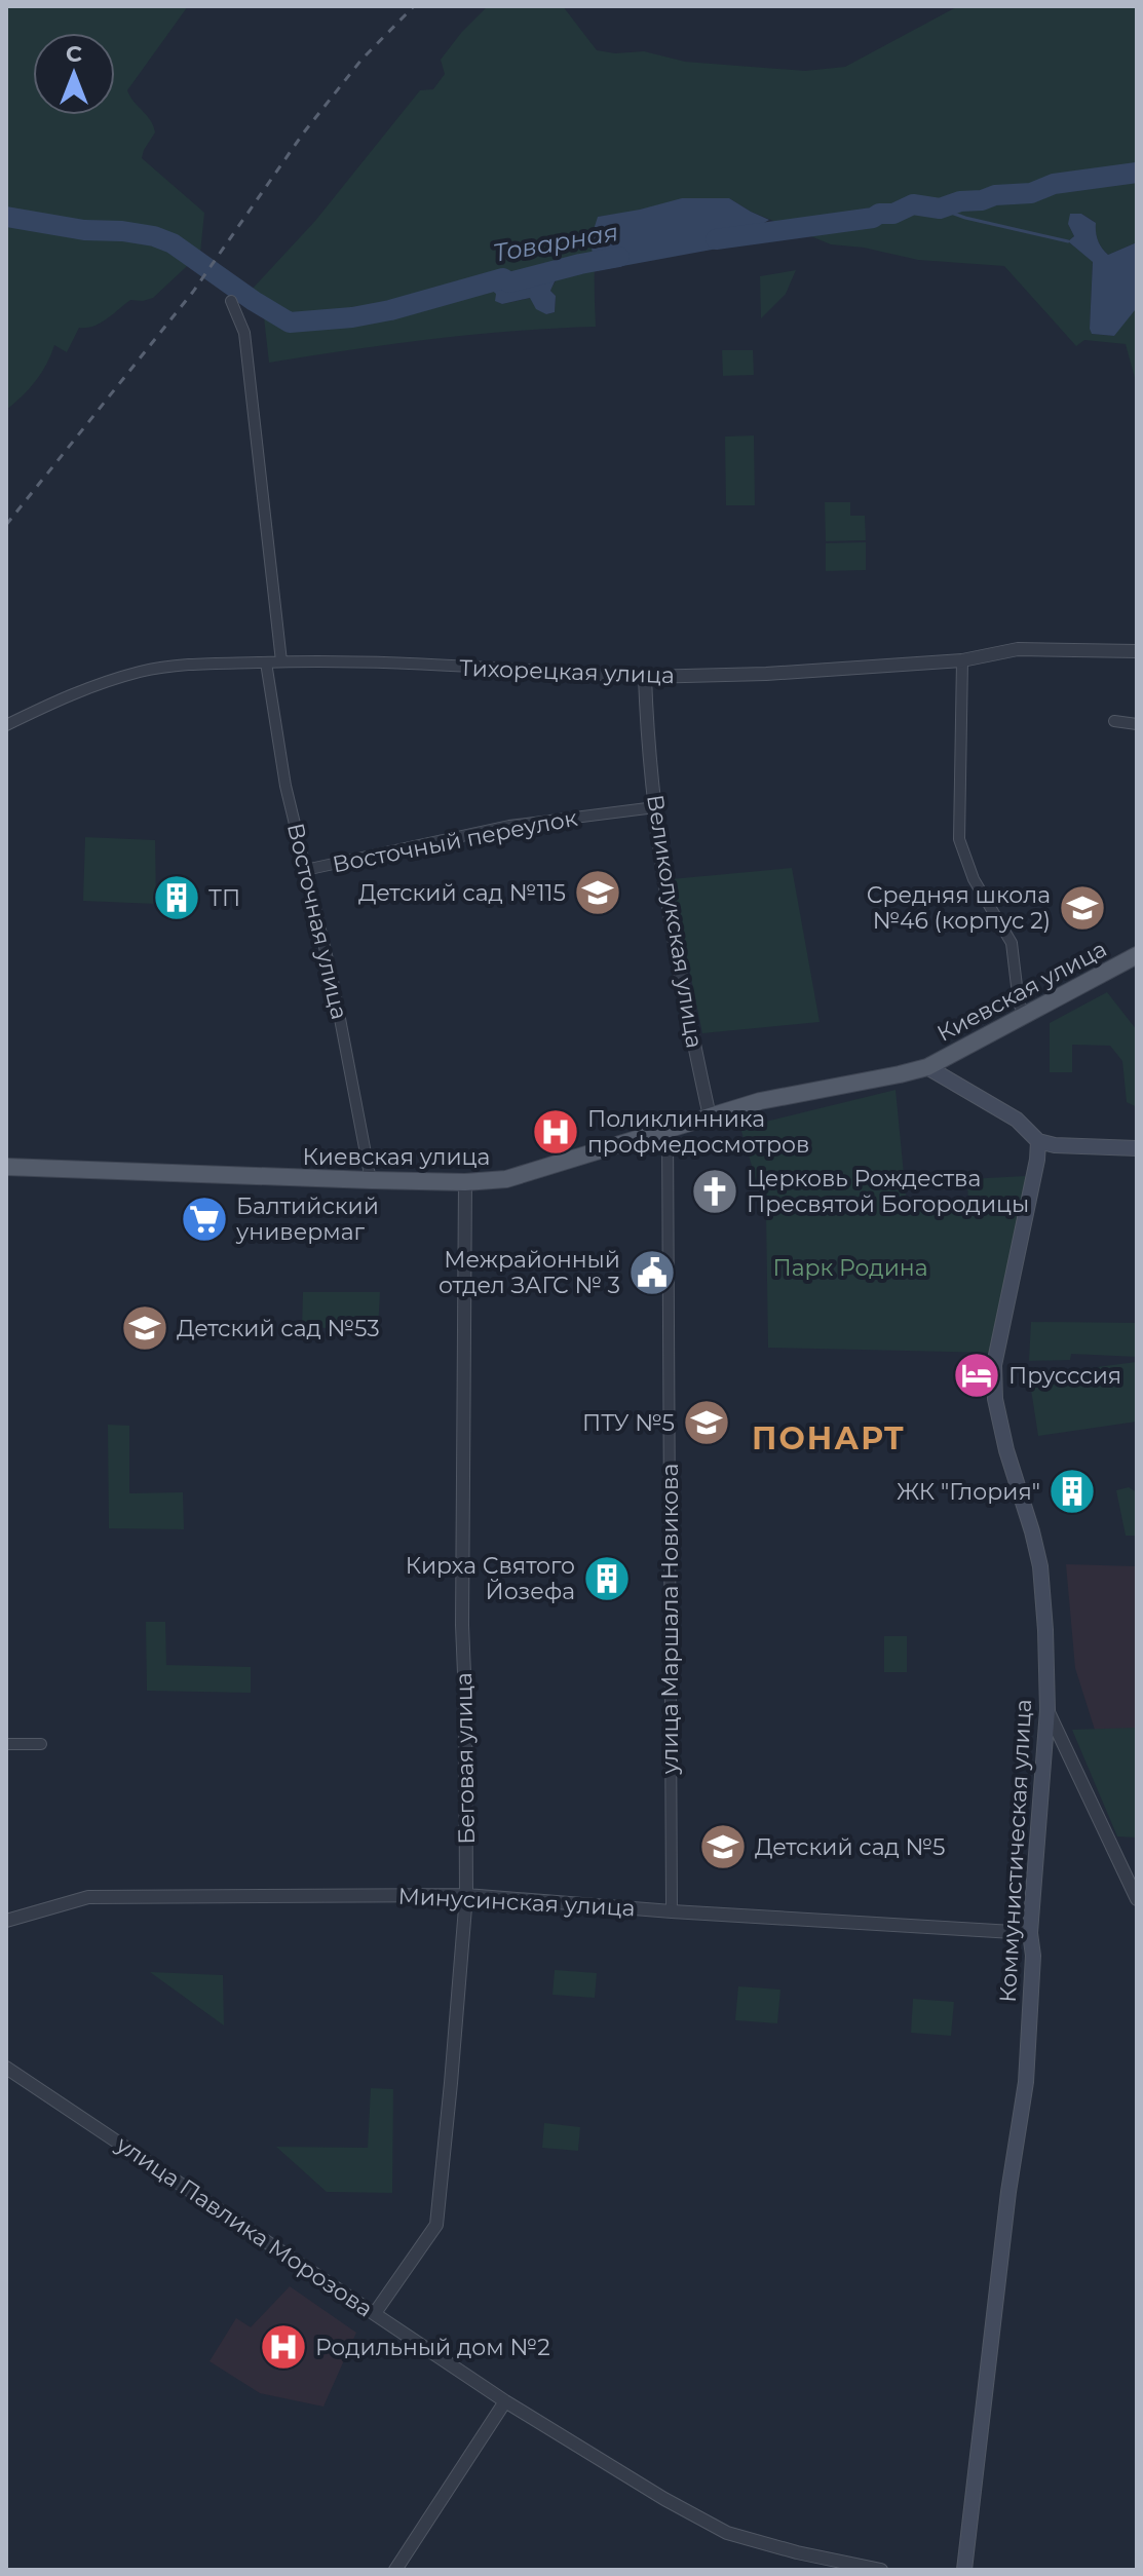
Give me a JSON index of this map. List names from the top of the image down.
{
  "streets": {
    "main road": ["Киевская улица", "Коммунистическая улица"],
    "street": [
      "Тихорецкая улица",
      "Восточный переулок",
      "Восточная улица",
      "Великолукская улица",
      "улица Маршала Новикова",
      "Беговая улица",
      "Минусинская улица",
      "улица Павлика Морозова"
    ]
  },
  "crossings": [
    ["Тихорецкая улица", "Восточная улица"],
    ["Тихорецкая улица", "Великолукская улица"],
    ["Восточный переулок", "Восточная улица"],
    ["Восточный переулок", "Великолукская улица"],
    ["Восточная улица", "Киевская улица"],
    ["Великолукская улица", "Киевская улица"],
    ["Киевская улица", "улица Маршала Новикова"],
    ["Киевская улица", "Беговая улица"],
    ["улица Маршала Новикова", "Минусинская улица"],
    ["Беговая улица", "Минусинская улица"],
    ["Беговая улица", "улица Павлика Морозова"],
    ["Коммунистическая улица", "Минусинская улица"]
  ],
  "districts": ["ПОНАРТ"],
  "water": ["Товарная"],
  "parks": ["Парк Родина"],
  "places": {
    "school or university": [
      "Детский сад №115",
      "Средняя школа №46 (корпус 2)",
      "Детский сад №53",
      "ПТУ №5",
      "Детский сад №5"
    ],
    "building": ["ТП", "ЖК \"Глория\"", "Кирха Святого Йозефа"],
    "hospital": ["Поликлинника профмедосмотров", "Родильный дом №2"],
    "church": ["Церковь Рождества Пресвятой Богородицы"],
    "supermarket": ["Балтийский универмаг"],
    "public building": ["Межрайонный отдел ЗАГС № 3"],
    "hotel": ["Прусссия"]
  },
  "north": "top"
}
